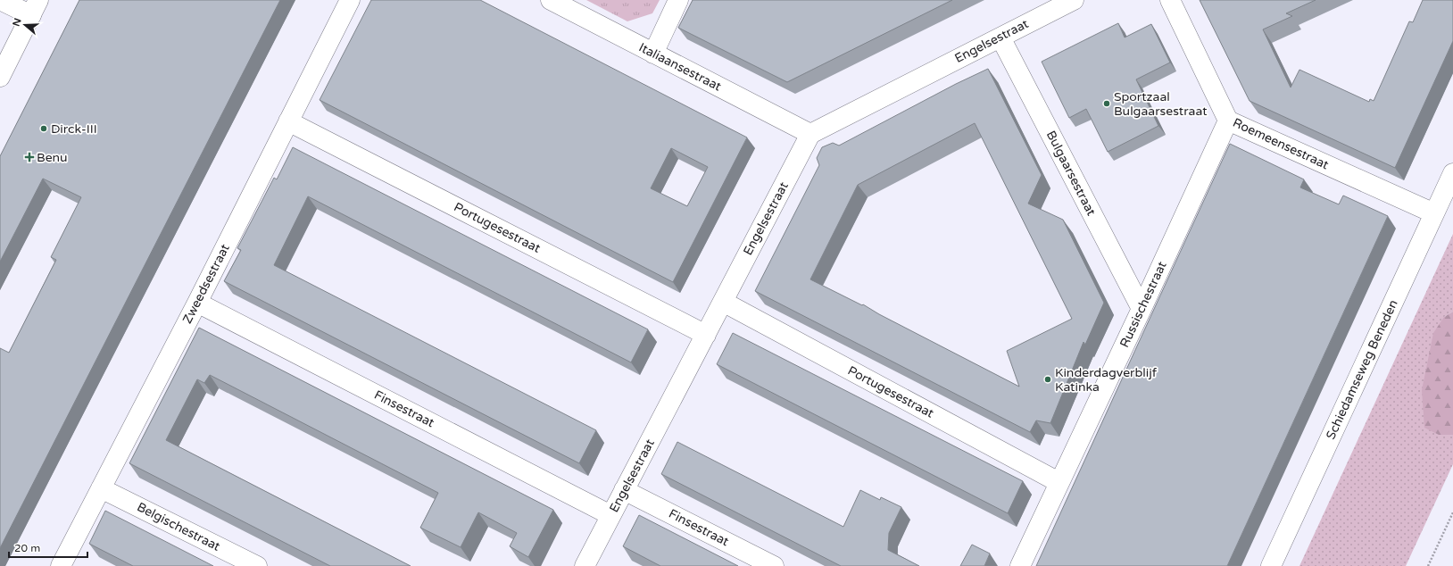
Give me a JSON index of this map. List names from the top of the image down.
{
  "streets": {
    "street": [
      "Engelsestraat",
      "Italiaansestraat",
      "Roemeensestraat",
      "Bulgaarsestraat",
      "Portugesestraat",
      "Zweedsestraat",
      "Russischestraat",
      "Schiedamseweg Beneden",
      "Finsestraat",
      "Belgischestraat"
    ]
  },
  "crossings": [
    ["Engelsestraat", "Italiaansestraat"],
    ["Engelsestraat", "Bulgaarsestraat"],
    ["Engelsestraat", "Portugesestraat"],
    ["Engelsestraat", "Finsestraat"],
    ["Roemeensestraat", "Russischestraat"],
    ["Roemeensestraat", "Schiedamseweg Beneden"],
    ["Bulgaarsestraat", "Russischestraat"],
    ["Portugesestraat", "Zweedsestraat"],
    ["Portugesestraat", "Russischestraat"],
    ["Zweedsestraat", "Finsestraat"],
    ["Zweedsestraat", "Belgischestraat"]
  ],
  "places": {
    "other": ["Sportzaal Bulgaarsestraat", "Dirck-III", "Kinderdagverblijf Katinka"],
    "health": ["Benu"]
  },
  "scale_bar": "20 m",
  "north": "left"
}
